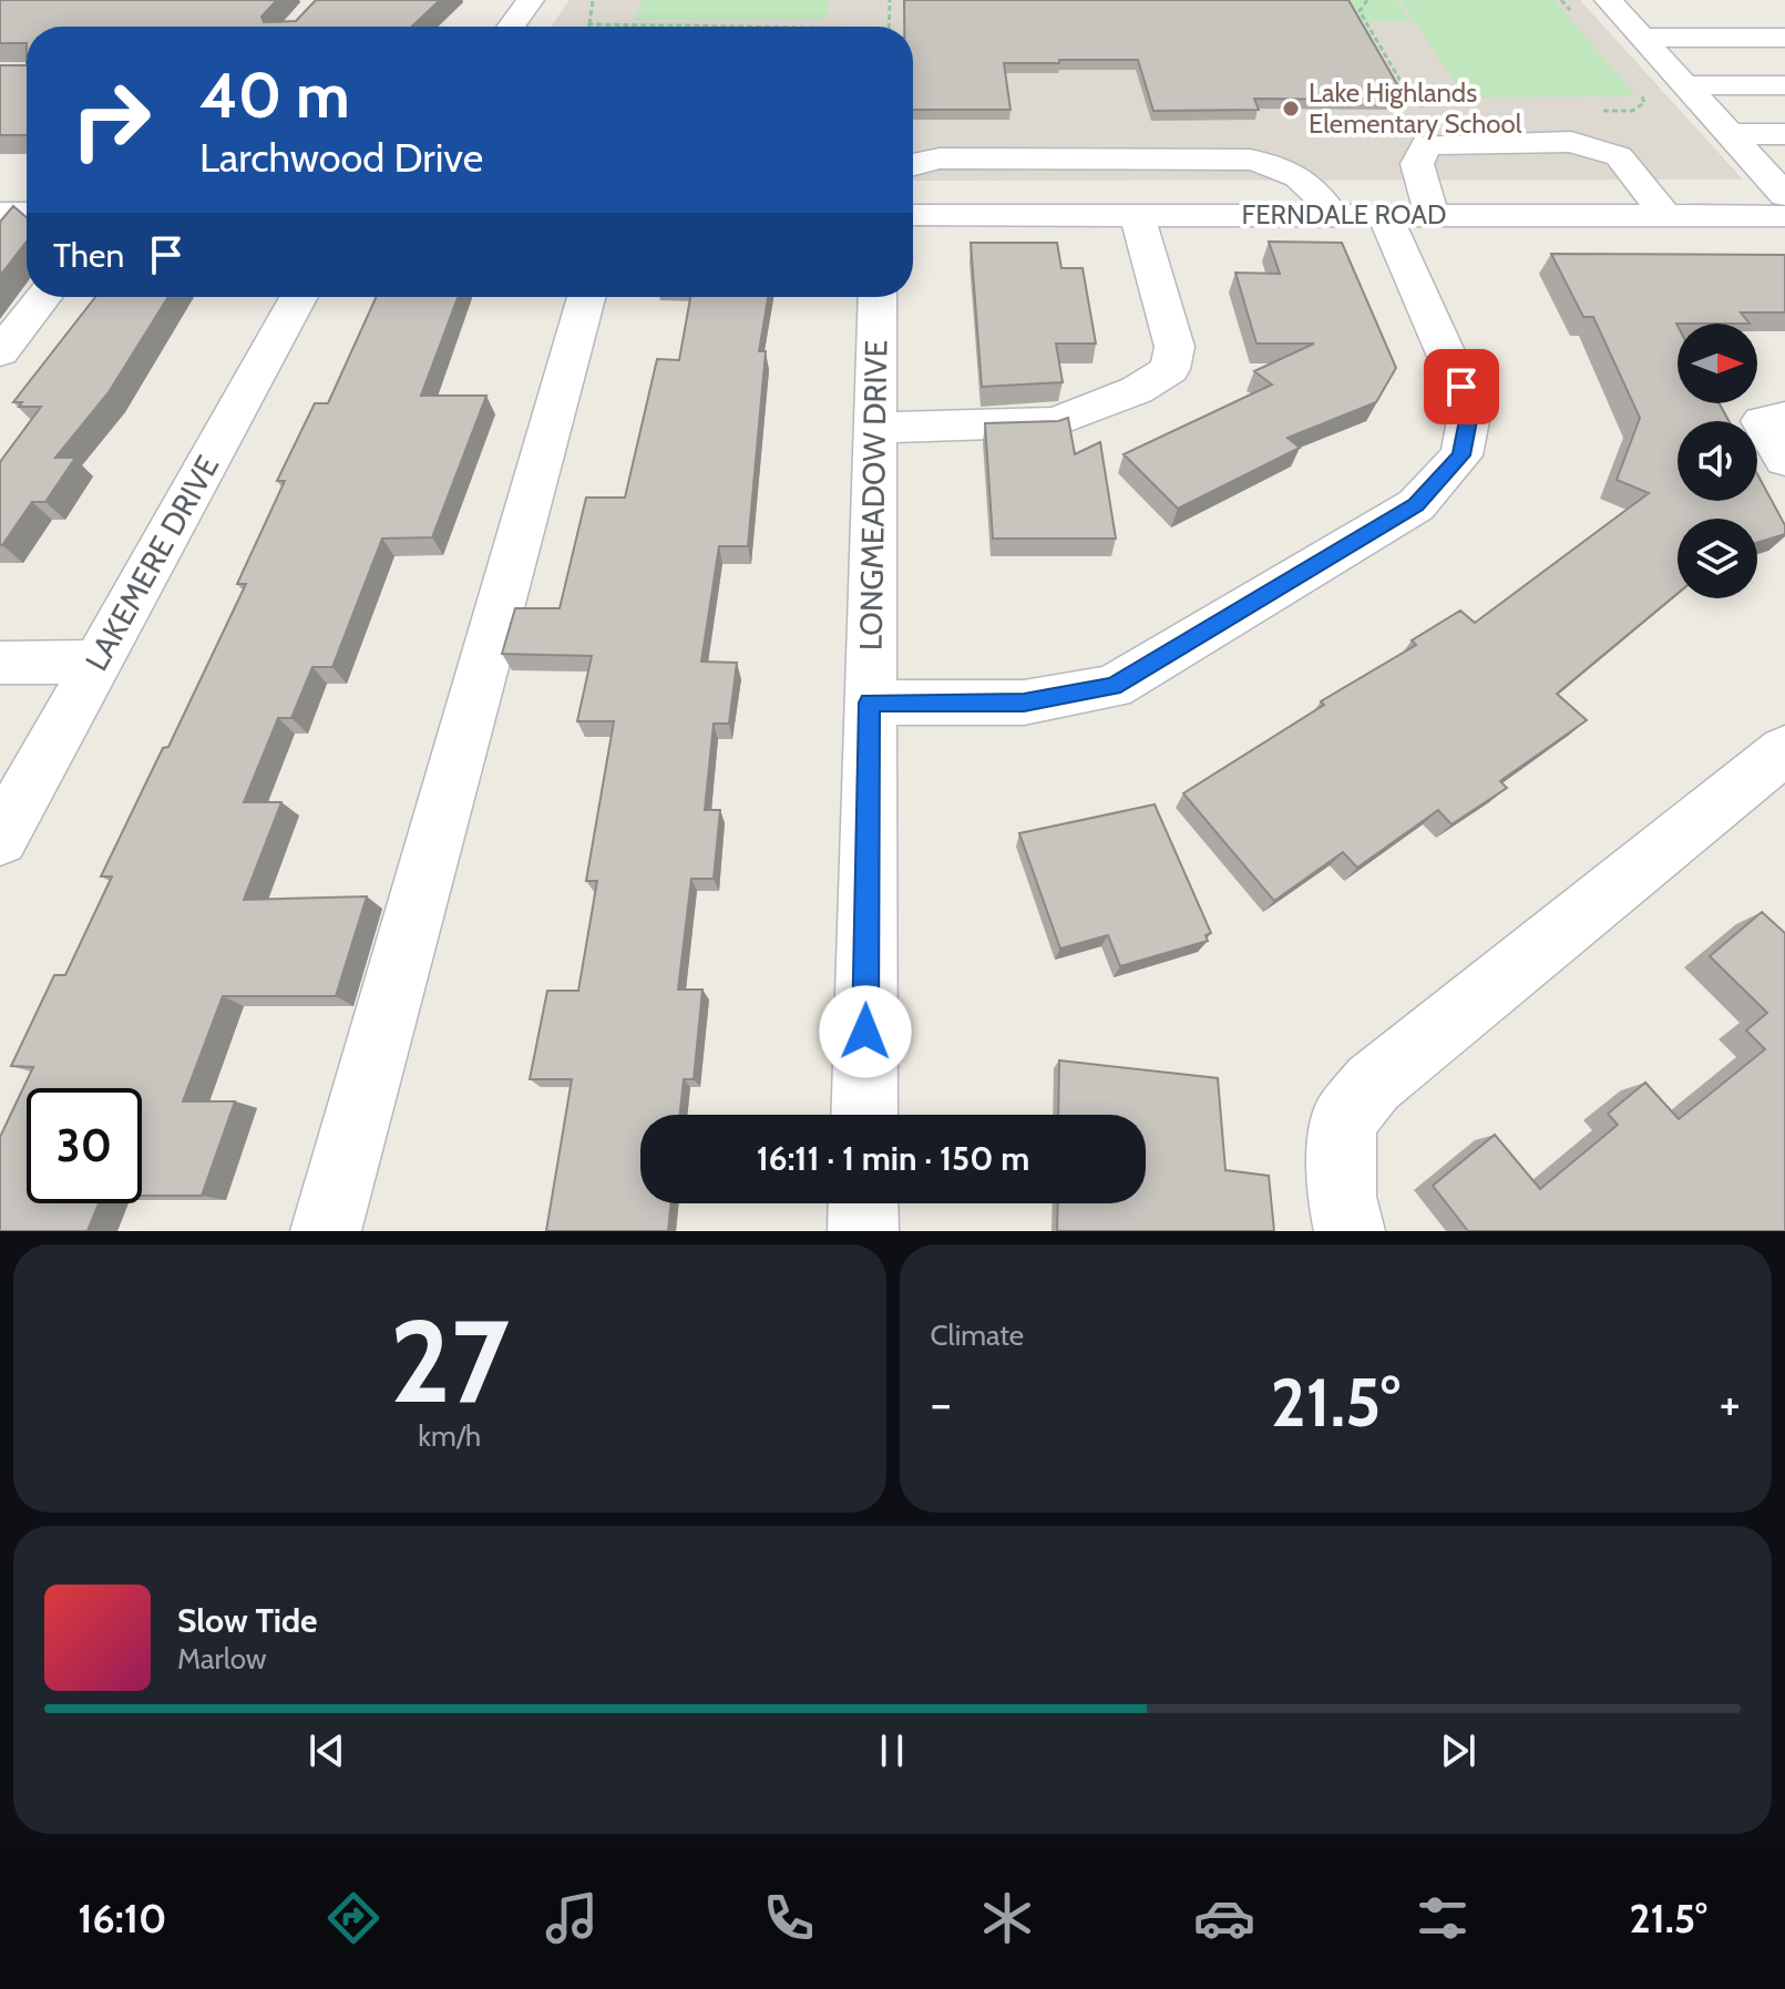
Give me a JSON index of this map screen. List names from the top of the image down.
{
  "streets": {
    "street": ["FERNDALE ROAD", "LONGMEADOW DRIVE", "LAKEMERE DRIVE"]
  },
  "places": ["Lake Highlands Elementary School"],
  "north": "right",
  "page": {
    "turn": ["40 m", "Larchwood Drive"],
    "then": "Then",
    "limit": "30",
    "trip": "16:11 · 1 min · 150 m",
    "tile": [
      ["27", "km/h"],
      "Climate"
    ],
    "heat": ["−", "21.5°", "+"],
    "song": ["Slow Tide", "Marlow"],
    "tabs": ["16:10", "21.5°"]
  }
}
